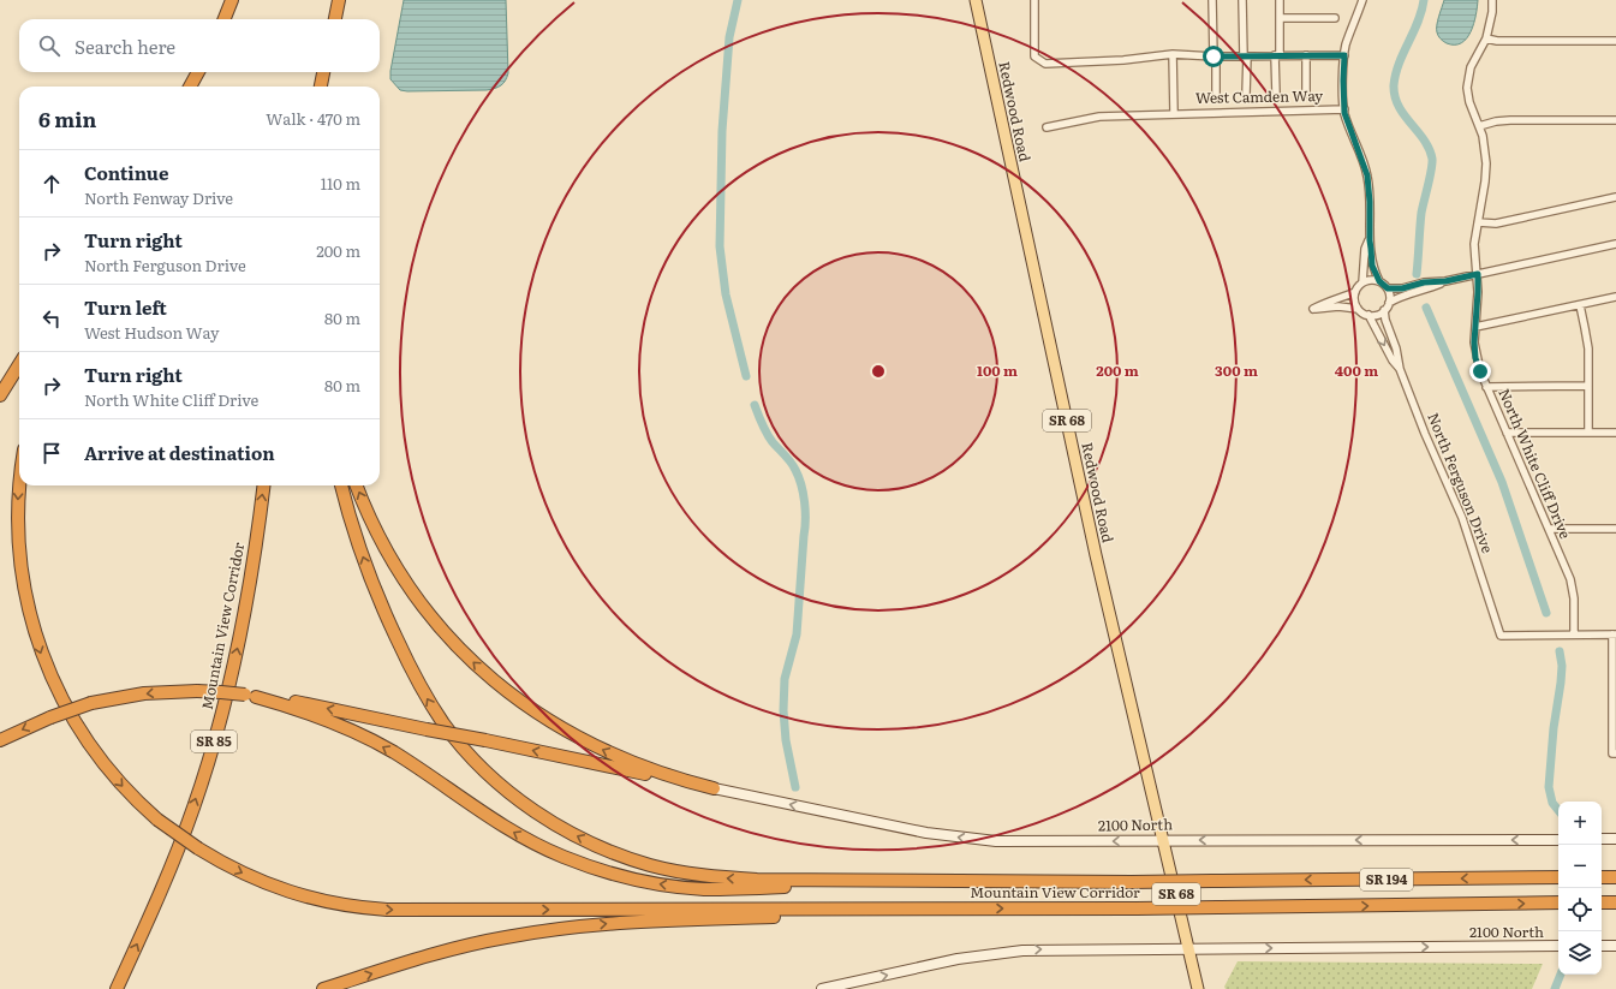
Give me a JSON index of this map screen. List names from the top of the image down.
{
  "streets": {
    "highway": ["Mountain View Corridor", "SR 85", "SR 194"],
    "main road": ["Redwood Road", "SR 68", "2100 North"],
    "street": ["West Camden Way", "North White Cliff Drive", "North Ferguson Drive"]
  },
  "crossings": [
    ["Redwood Road", "2100 North"],
    ["North White Cliff Drive", "North Ferguson Drive"]
  ],
  "page": {
    "search": "Search here",
    "heading": ["6 min", "Walk · 470 m"],
    "list": [
      ["Continue", "North Fenway Drive", "110 m"],
      ["Turn right", "North Ferguson Drive", "200 m"],
      ["Turn left", "West Hudson Way", "80 m"],
      ["Turn right", "North White Cliff Drive", "80 m"],
      "Arrive at destination"
    ],
    "map_buttons": ["+", "−"]
  },
  "rings": [
    "100 m",
    "200 m",
    "300 m",
    "400 m"
  ]
}
